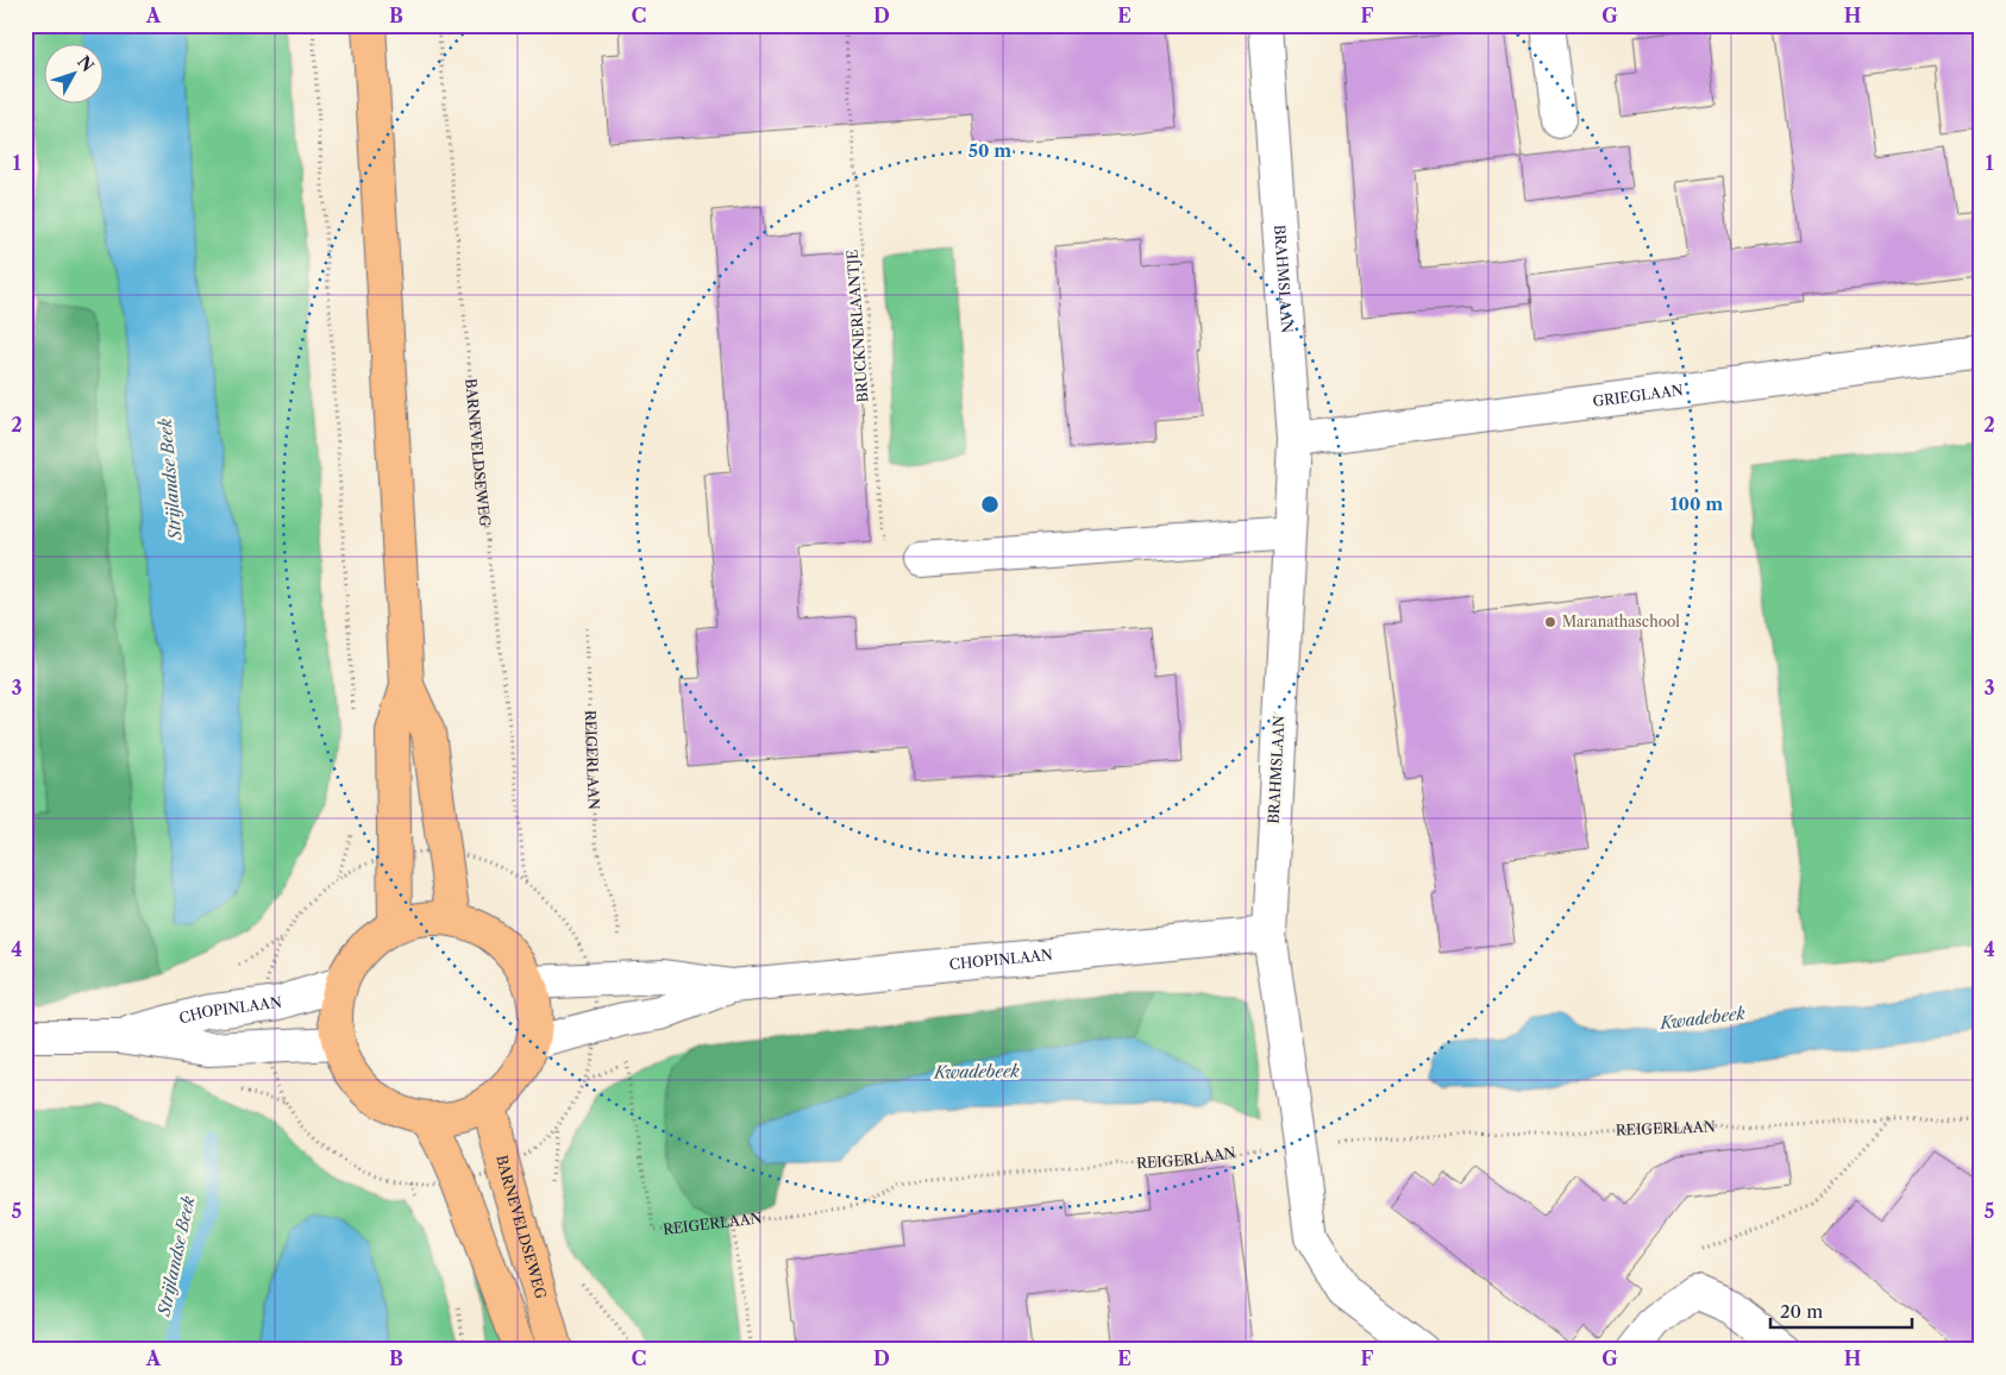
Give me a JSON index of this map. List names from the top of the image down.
{
  "streets": {
    "main road": ["BARNEVELDSEWEG"],
    "street": ["BRAHMSLAAN", "GRIEGLAAN", "CHOPINLAAN"],
    "path": ["BRUCKNERLAANTJE", "REIGERLAAN"]
  },
  "crossings": [
    ["BRAHMSLAAN", "GRIEGLAAN"],
    ["BRAHMSLAAN", "CHOPINLAAN"],
    ["BARNEVELDSEWEG", "CHOPINLAAN"],
    ["REIGERLAAN", "CHOPINLAAN"]
  ],
  "water": ["Strijlandse Beek", "Kwadebeek"],
  "places": ["Maranathaschool"],
  "scale_bar": "20 m",
  "north": "top right",
  "grid": {
    "columns": [
      "A",
      "B",
      "C",
      "D",
      "E",
      "F",
      "G",
      "H"
    ],
    "rows": [
      "1",
      "2",
      "3",
      "4",
      "5"
    ]
  },
  "rings": ["50 m", "100 m"]
}
